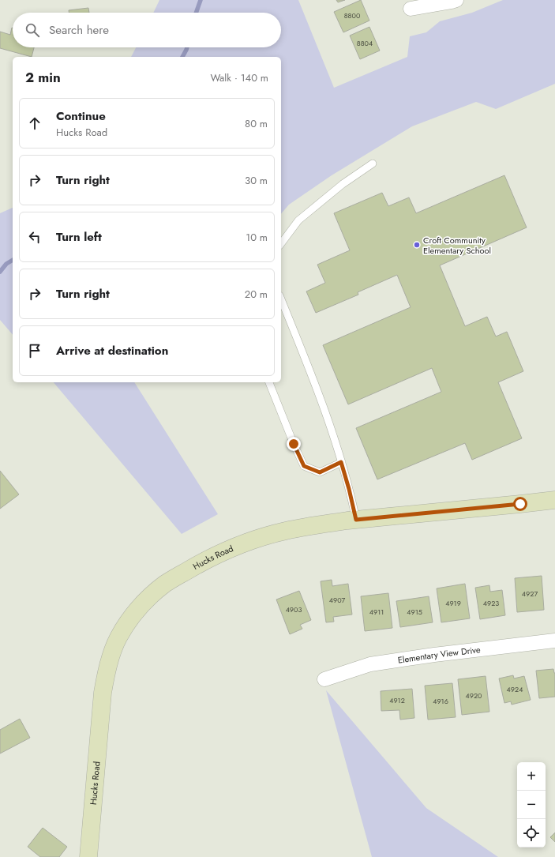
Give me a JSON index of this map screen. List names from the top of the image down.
{
  "streets": {
    "main road": ["Hucks Road"],
    "street": ["Elementary View Drive"]
  },
  "places": ["Croft Community Elementary School"],
  "house_numbers": [
    "8800",
    "8804",
    "4927",
    "4907",
    "4919",
    "4923",
    "4903",
    "4911",
    "4915",
    "4924",
    "4920",
    "4912",
    "4916"
  ],
  "page": {
    "search": "Search here",
    "heading": ["2 min", "Walk · 140 m"],
    "list": [
      ["Continue", "Hucks Road", "80 m"],
      ["Turn right", "30 m"],
      ["Turn left", "10 m"],
      ["Turn right", "20 m"],
      "Arrive at destination"
    ],
    "map_buttons": ["+", "−"]
  }
}
